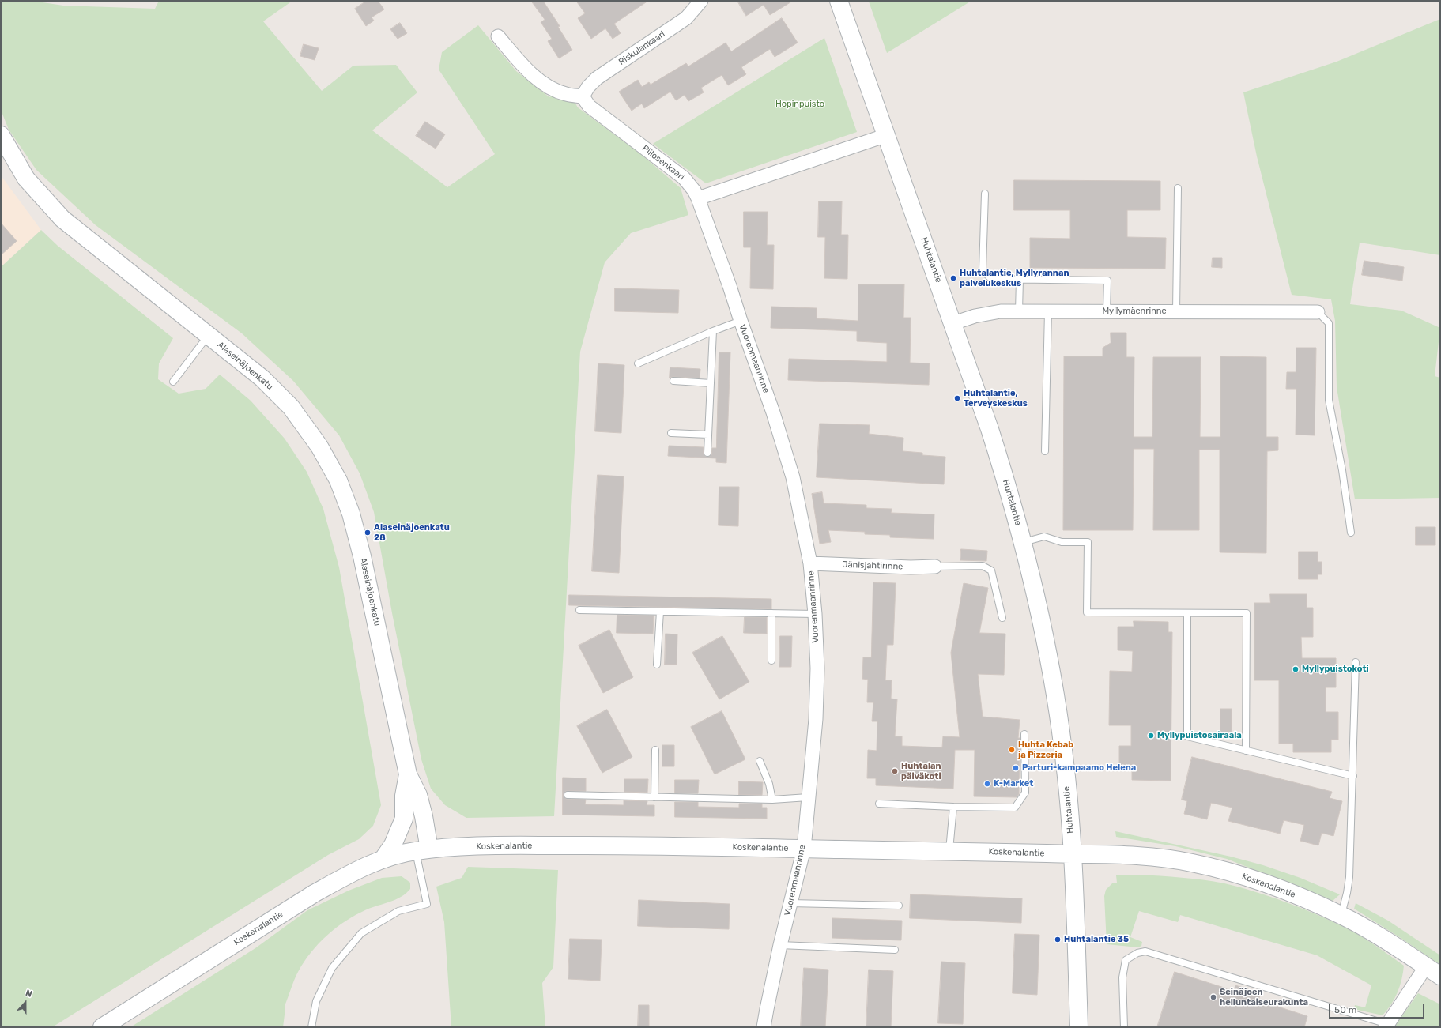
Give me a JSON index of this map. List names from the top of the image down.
{
  "streets": {
    "street": [
      "Riskulankaari",
      "Piilosenkaari",
      "Huhtalantie",
      "Myllymäenrinne",
      "Vuorenmaanrinne",
      "Alaseinäjoenkatu",
      "Jänisjahtirinne",
      "Koskenalantie"
    ]
  },
  "crossings": [
    ["Riskulankaari", "Piilosenkaari"],
    ["Piilosenkaari", "Vuorenmaanrinne"],
    ["Huhtalantie", "Myllymäenrinne"],
    ["Huhtalantie", "Koskenalantie"],
    ["Vuorenmaanrinne", "Jänisjahtirinne"],
    ["Vuorenmaanrinne", "Koskenalantie"],
    ["Alaseinäjoenkatu", "Koskenalantie"]
  ],
  "parks": ["Hopinpuisto"],
  "places": [
    "Huhtalantie, Myllyrannan palvelukeskus",
    "Huhtalantie, Terveyskeskus",
    "Alaseinäjoenkatu 28",
    "Myllypuistokoti",
    "Myllypuistosairaala",
    "Huhta Kebab ja Pizzeria",
    "Parturi-kampaamo Helena",
    "Huhtalan päiväkoti",
    "K-Market",
    "Huhtalantie 35",
    "Seinäjoen helluntaiseurakunta"
  ],
  "scale_bar": "50 m",
  "north": "top"
}
